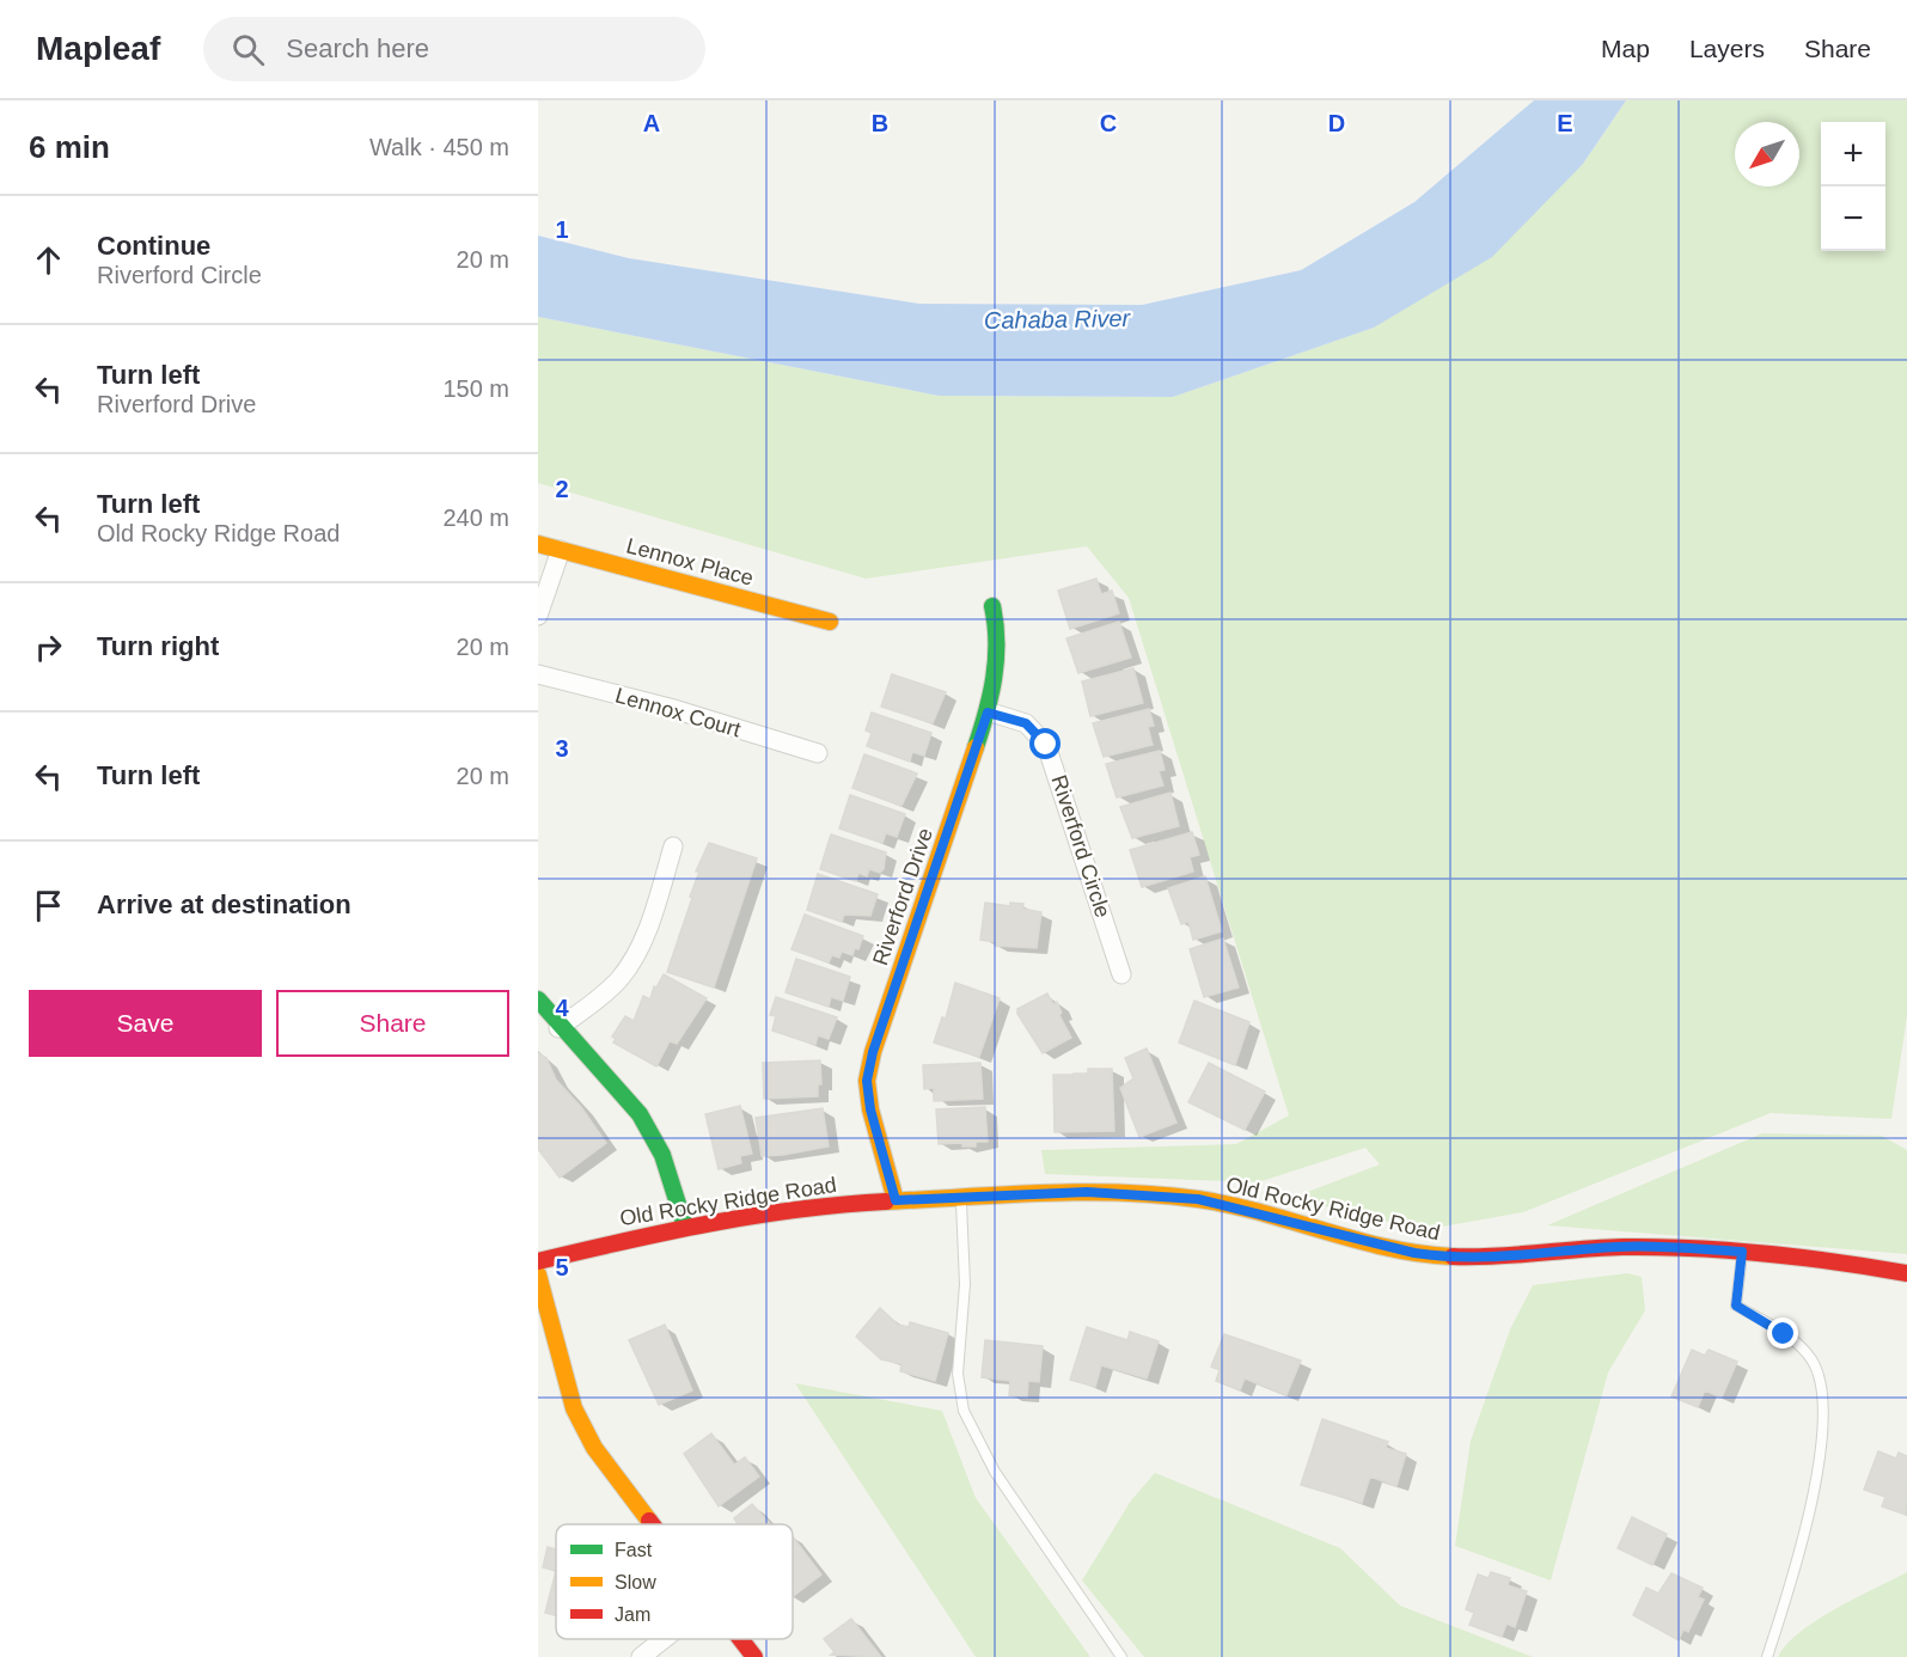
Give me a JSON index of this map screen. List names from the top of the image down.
{
  "streets": {
    "street": [
      "Lennox Place",
      "Lennox Court",
      "Riverford Circle",
      "Riverford Drive",
      "Old Rocky Ridge Road"
    ]
  },
  "crossings": [
    ["Riverford Circle", "Riverford Drive"],
    ["Riverford Drive", "Old Rocky Ridge Road"]
  ],
  "water": ["Cahaba River"],
  "legend": ["Fast", "Slow", "Jam"],
  "north": "bottom left",
  "page": {
    "header": "Mapleaf",
    "search": "Search here",
    "nav": ["Map", "Layers", "Share"],
    "heading": ["6 min", "Walk · 450 m"],
    "map_buttons": ["+", "−"],
    "list": [
      ["Continue", "Riverford Circle", "20 m"],
      ["Turn left", "Riverford Drive", "150 m"],
      ["Turn left", "Old Rocky Ridge Road", "240 m"],
      ["Turn right", "20 m"],
      ["Turn left", "20 m"],
      "Arrive at destination"
    ],
    "buttons": ["Save", "Share"]
  },
  "grid": {
    "columns": [
      "A",
      "B",
      "C",
      "D",
      "E"
    ],
    "rows": [
      "1",
      "2",
      "3",
      "4",
      "5"
    ]
  }
}
